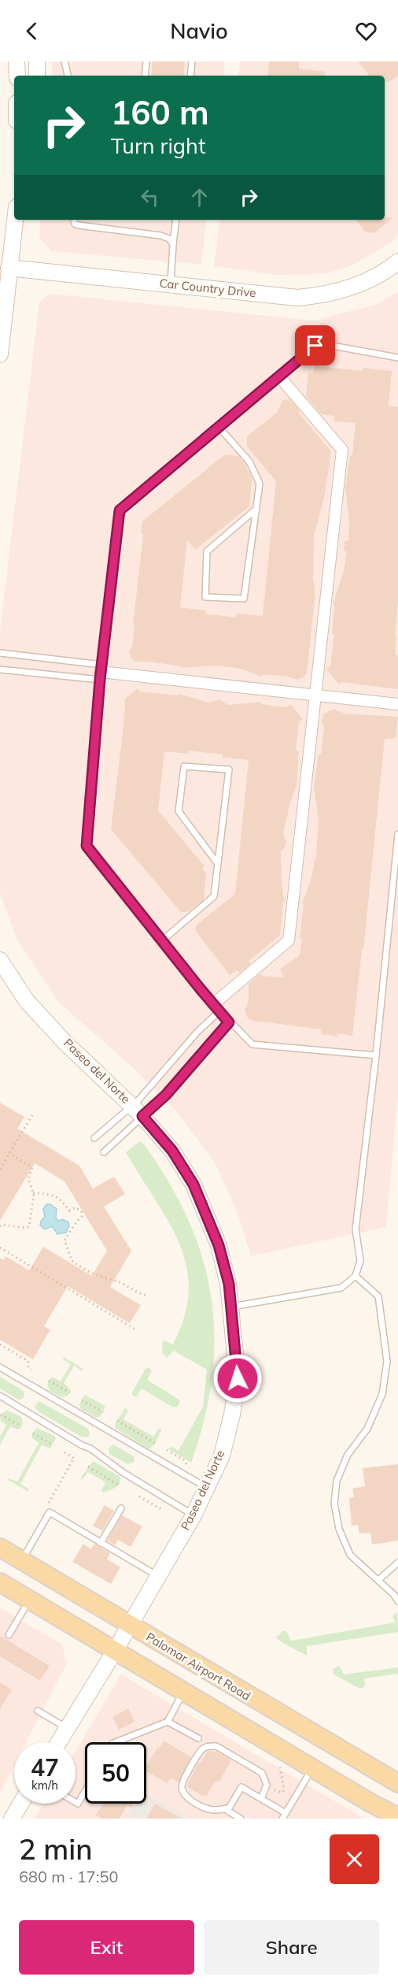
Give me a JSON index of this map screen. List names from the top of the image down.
{
  "streets": {
    "main road": ["Car Country Drive", "Paseo del Norte", "Palomar Airport Road"]
  },
  "crossings": [
    ["Paseo del Norte", "Palomar Airport Road"]
  ],
  "page": {
    "header": "Navio",
    "turn": ["160 m", "Turn right"],
    "speed": "47 km/h",
    "limit": "50",
    "heading": ["2 min", "680 m · 17:50"],
    "buttons": ["Exit", "Share"]
  }
}
